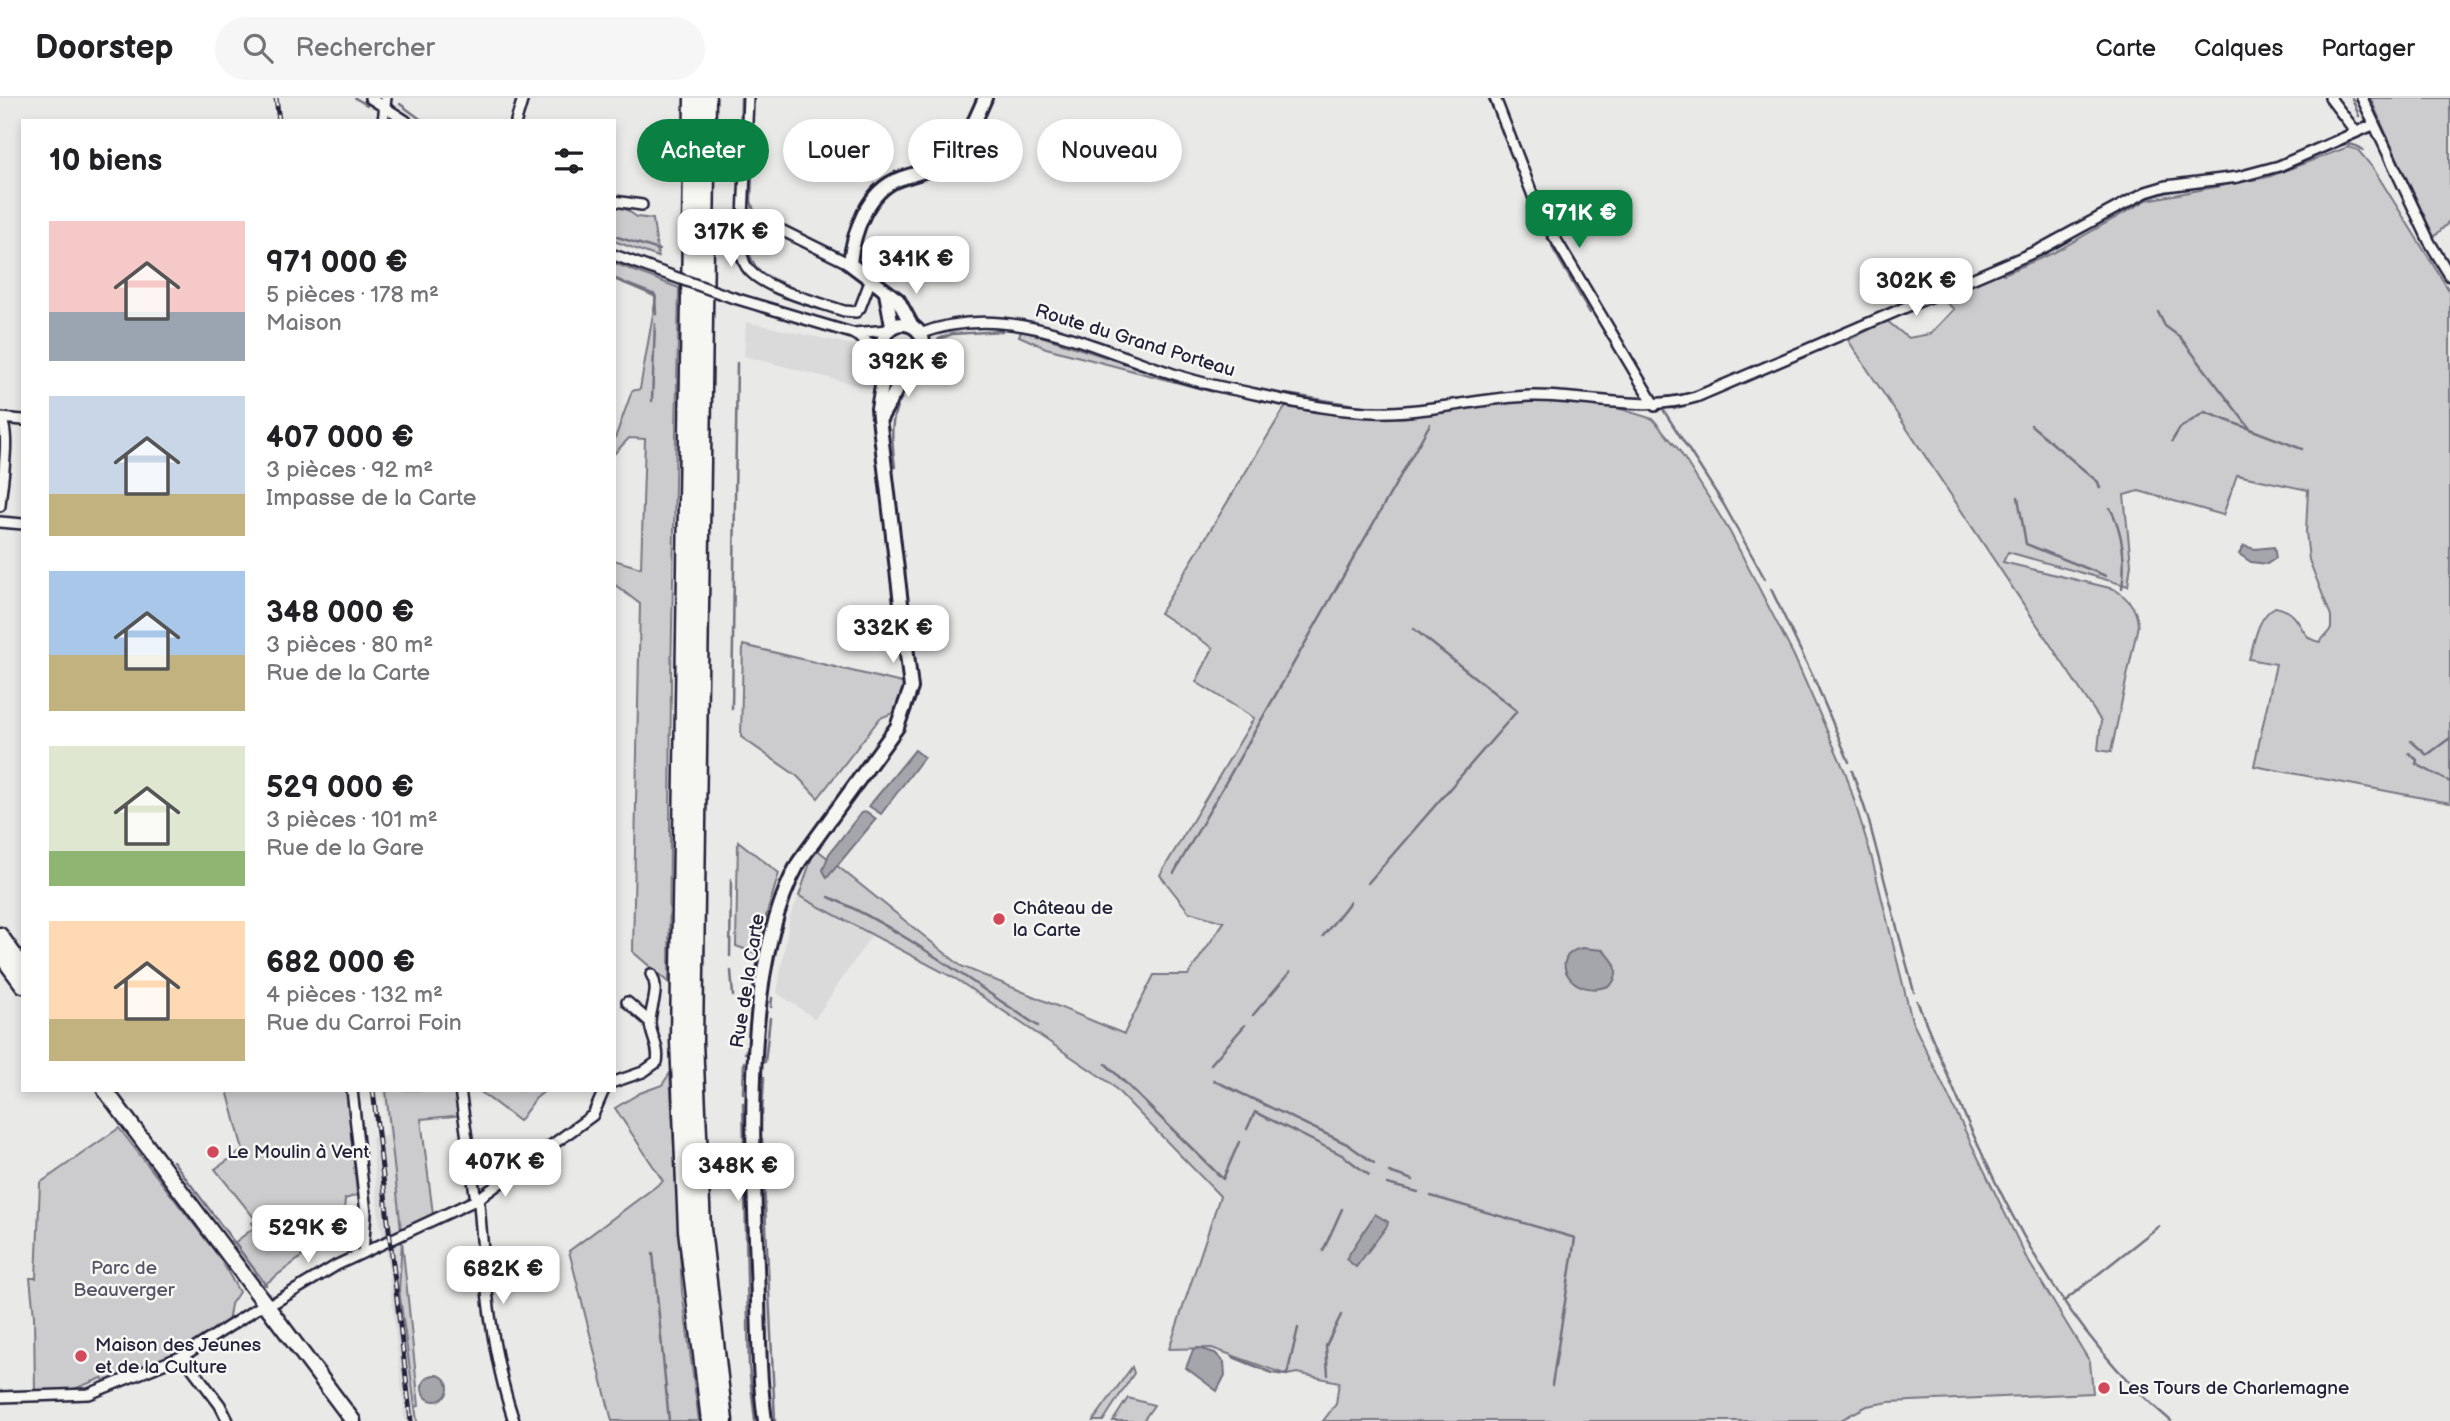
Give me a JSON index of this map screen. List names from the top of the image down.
{
  "streets": {
    "street": ["Route du Grand Porteau", "Rue de la Carte"]
  },
  "crossings": [
    ["Route du Grand Porteau", "Rue de la Carte"]
  ],
  "parks": ["Parc de Beauverger"],
  "places": [
    "Château de la Carte",
    "Le Moulin à Vent",
    "Maison des Jeunes et de la Culture",
    "Les Tours de Charlemagne"
  ],
  "page": {
    "header": "Doorstep",
    "search": "Rechercher",
    "nav": ["Carte", "Calques", "Partager"],
    "chip": [
      "Acheter",
      "Louer",
      "Filtres",
      "Nouveau"
    ],
    "heading": "10 biens",
    "price": [
      "971K €",
      "317K €",
      "341K €",
      "302K €",
      "392K €",
      "332K €",
      "407K €",
      "348K €",
      "529K €",
      "682K €"
    ],
    "list": [
      {
        "name": "971 000 €",
        "note": "5 pièces · 178 m² · Maison"
      },
      {
        "name": "407 000 €",
        "note": "3 pièces · 92 m² · Impasse de la Carte"
      },
      {
        "name": "348 000 €",
        "note": "3 pièces · 80 m² · Rue de la Carte"
      },
      {
        "name": "529 000 €",
        "note": "3 pièces · 101 m² · Rue de la Gare"
      },
      {
        "name": "682 000 €",
        "note": "4 pièces · 132 m² · Rue du Carroi Foin"
      }
    ]
  }
}
